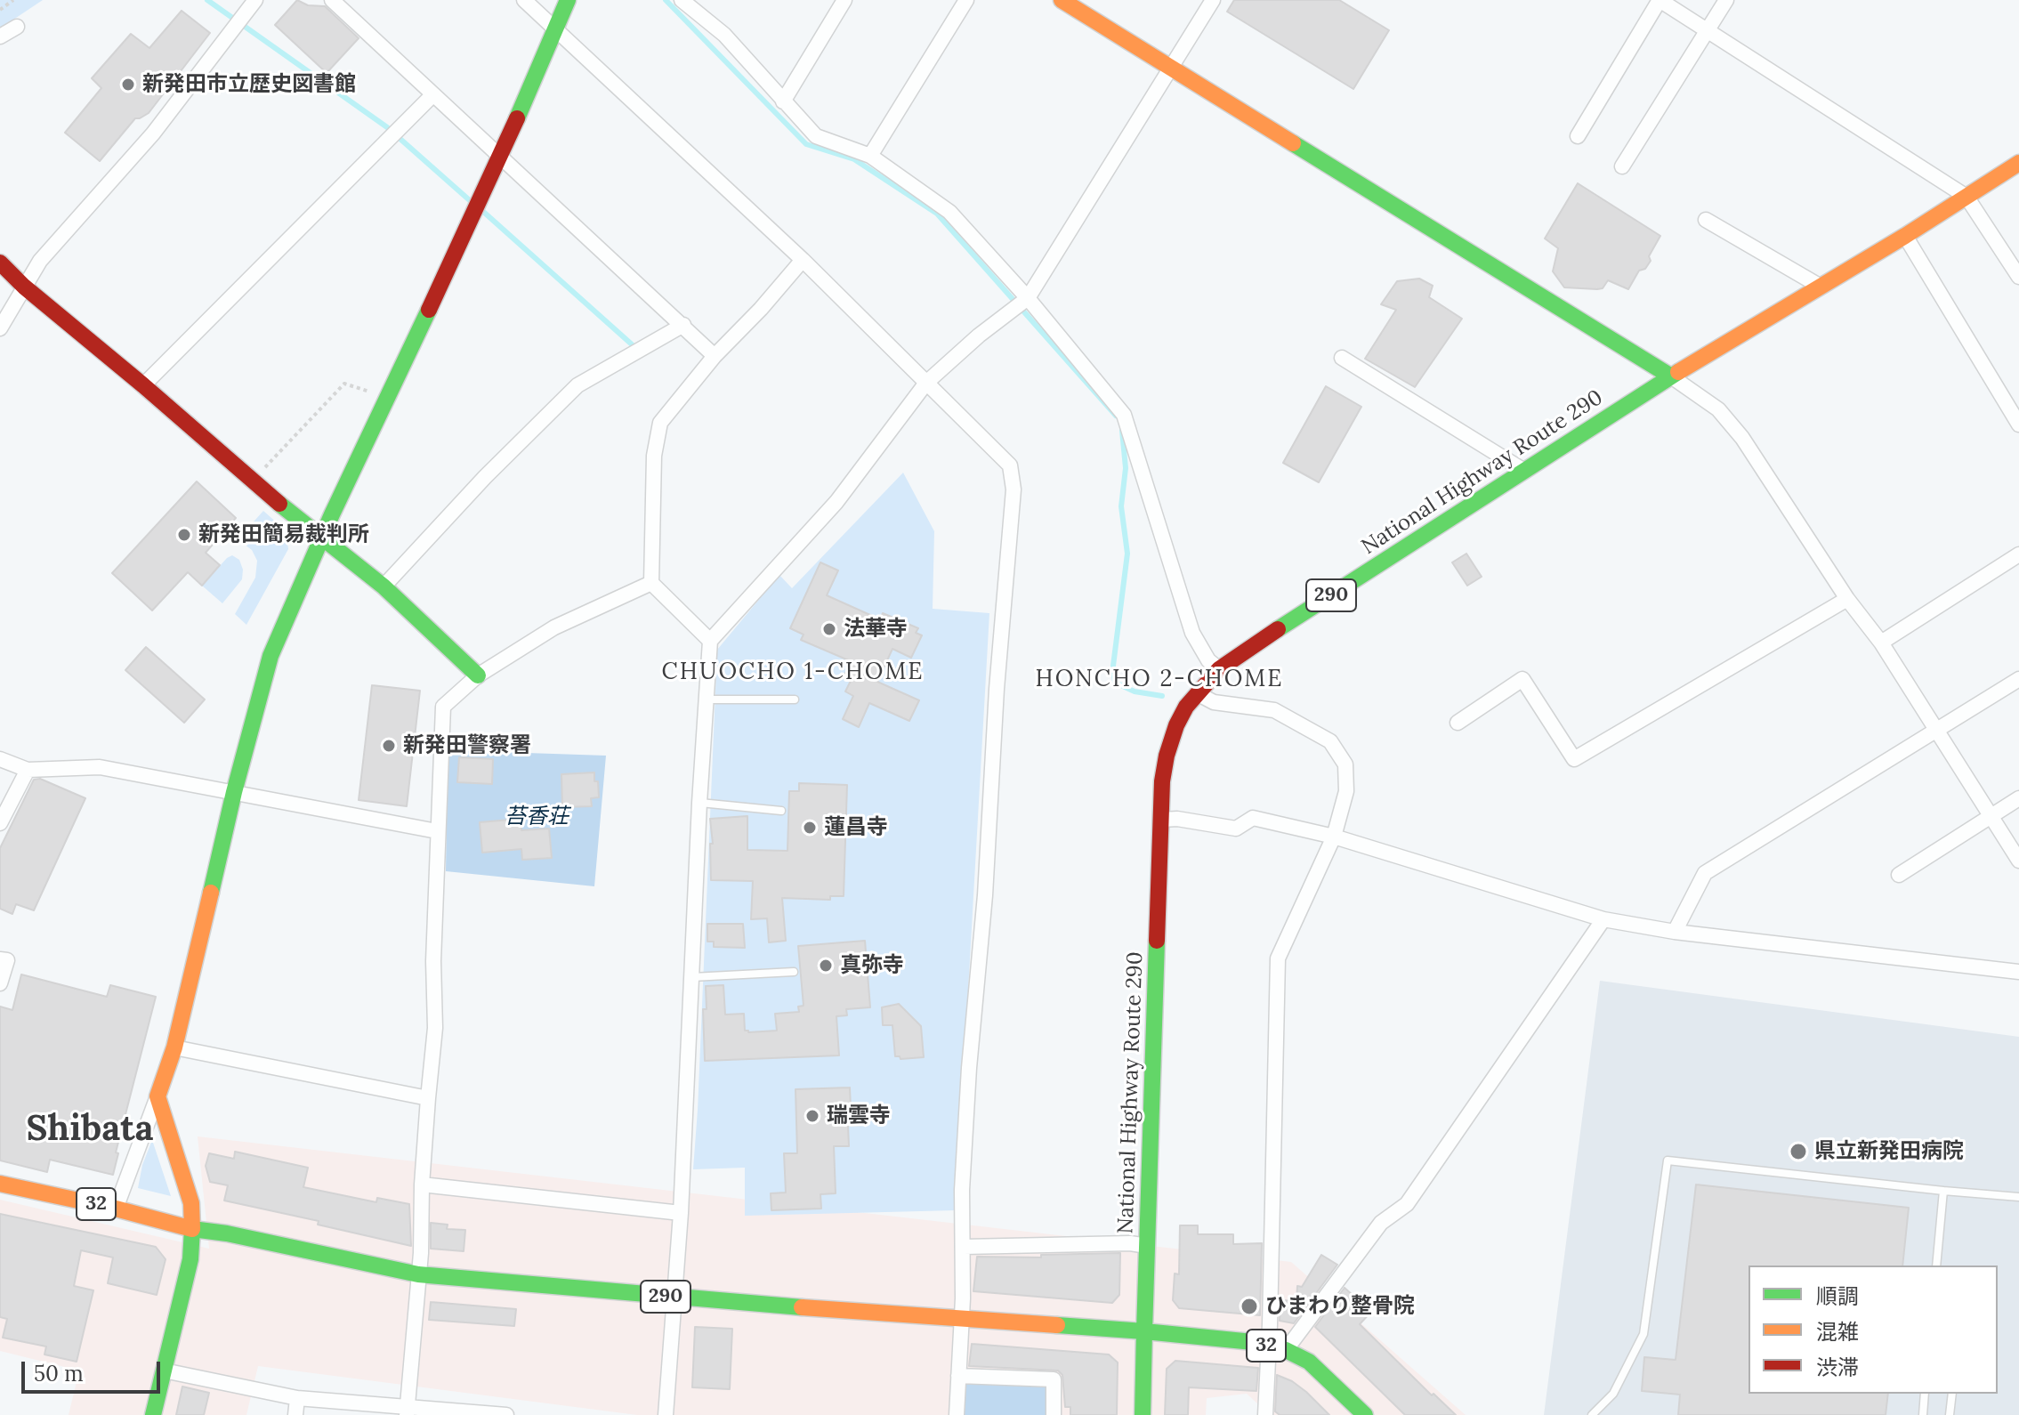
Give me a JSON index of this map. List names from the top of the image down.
{
  "streets": {
    "main road": ["National Highway Route 290", "290", "32"]
  },
  "crossings": [
    ["National Highway Route 290", "290"],
    ["National Highway Route 290", "32"],
    ["290", "32"]
  ],
  "districts": ["CHUOCHO 1-CHOME", "HONCHO 2-CHOME", "Shibata"],
  "parks": ["苔香荘"],
  "places": [
    "新発田市立歴史図書館",
    "新発田簡易裁判所",
    "法華寺",
    "新発田警察署",
    "蓮昌寺",
    "真弥寺",
    "瑞雲寺",
    "県立新発田病院",
    "ひまわり整骨院"
  ],
  "legend": ["順調", "混雑", "渋滞"],
  "scale_bar": "50 m"
}
